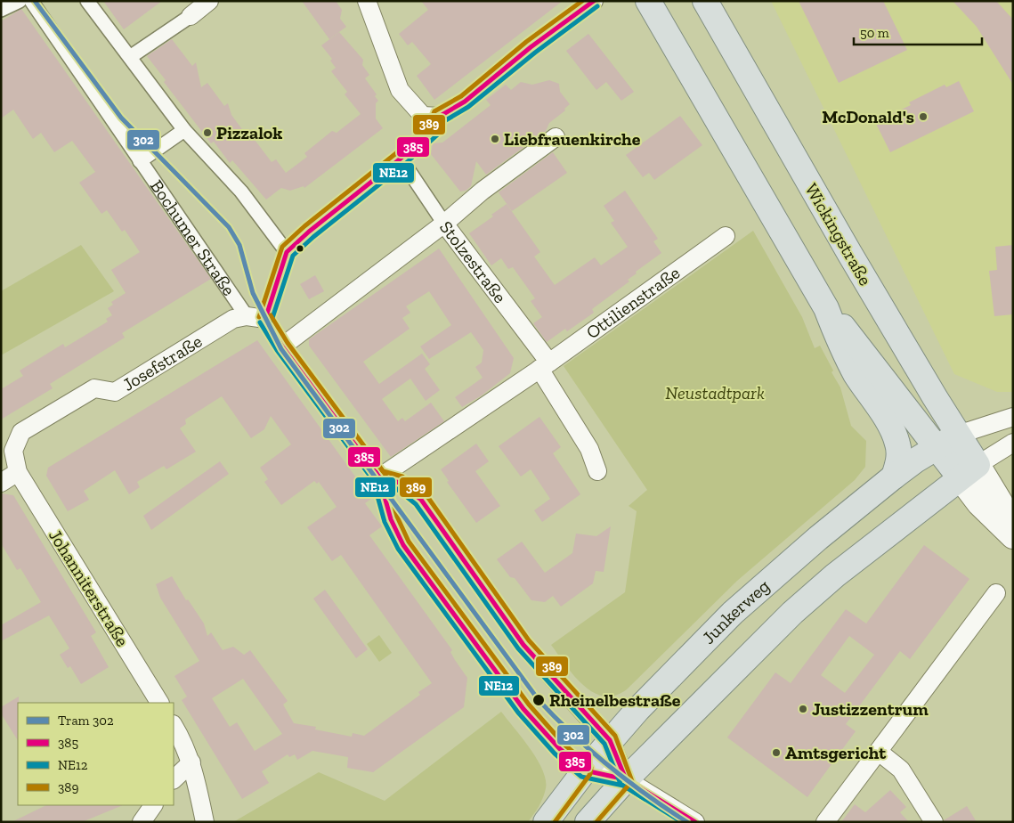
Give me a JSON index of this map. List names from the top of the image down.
{
  "streets": {
    "main road": ["Wickingstraße", "Junkerweg"],
    "street": [
      "Bochumer Straße",
      "Stolzestraße",
      "Ottilienstraße",
      "Josefstraße",
      "Johanniterstraße"
    ]
  },
  "crossings": [
    ["Wickingstraße", "Junkerweg"],
    ["Bochumer Straße", "Josefstraße"],
    ["Stolzestraße", "Ottilienstraße"],
    ["Josefstraße", "Johanniterstraße"]
  ],
  "parks": ["Neustadtpark"],
  "places": [
    "McDonald's",
    "Pizzalok",
    "Liebfrauenkirche",
    "Rheinelbestraße",
    "Justizzentrum",
    "Amtsgericht"
  ],
  "lines": [
    "tram line 302",
    "transit line 385",
    "transit line 389",
    "transit line NE12"
  ],
  "legend": [
    "Tram 302",
    "385",
    "NE12",
    "389"
  ],
  "scale_bar": "50 m"
}
